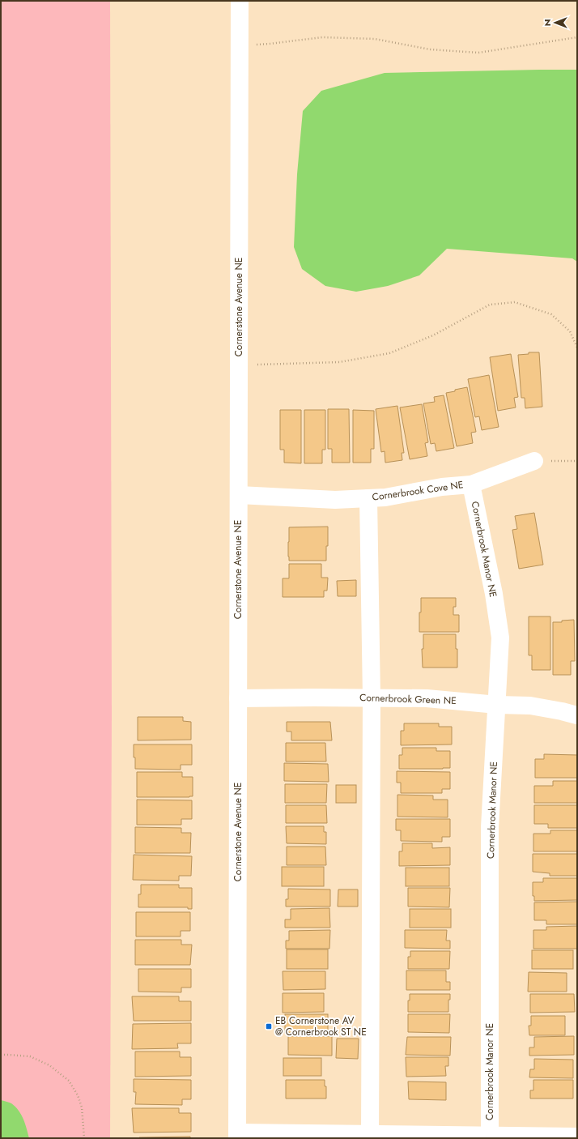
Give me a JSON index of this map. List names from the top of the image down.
{
  "streets": {
    "street": [
      "Cornerstone Avenue NE",
      "Cornerbrook Cove NE",
      "Cornerbrook Manor NE",
      "Cornerbrook Green NE"
    ]
  },
  "crossings": [
    ["Cornerstone Avenue NE", "Cornerbrook Cove NE"],
    ["Cornerstone Avenue NE", "Cornerbrook Green NE"],
    ["Cornerbrook Cove NE", "Cornerbrook Manor NE"],
    ["Cornerbrook Manor NE", "Cornerbrook Green NE"]
  ],
  "places": {
    "transit": ["EB Cornerstone AV @ Cornerbrook ST NE"]
  },
  "north": "left"
}
